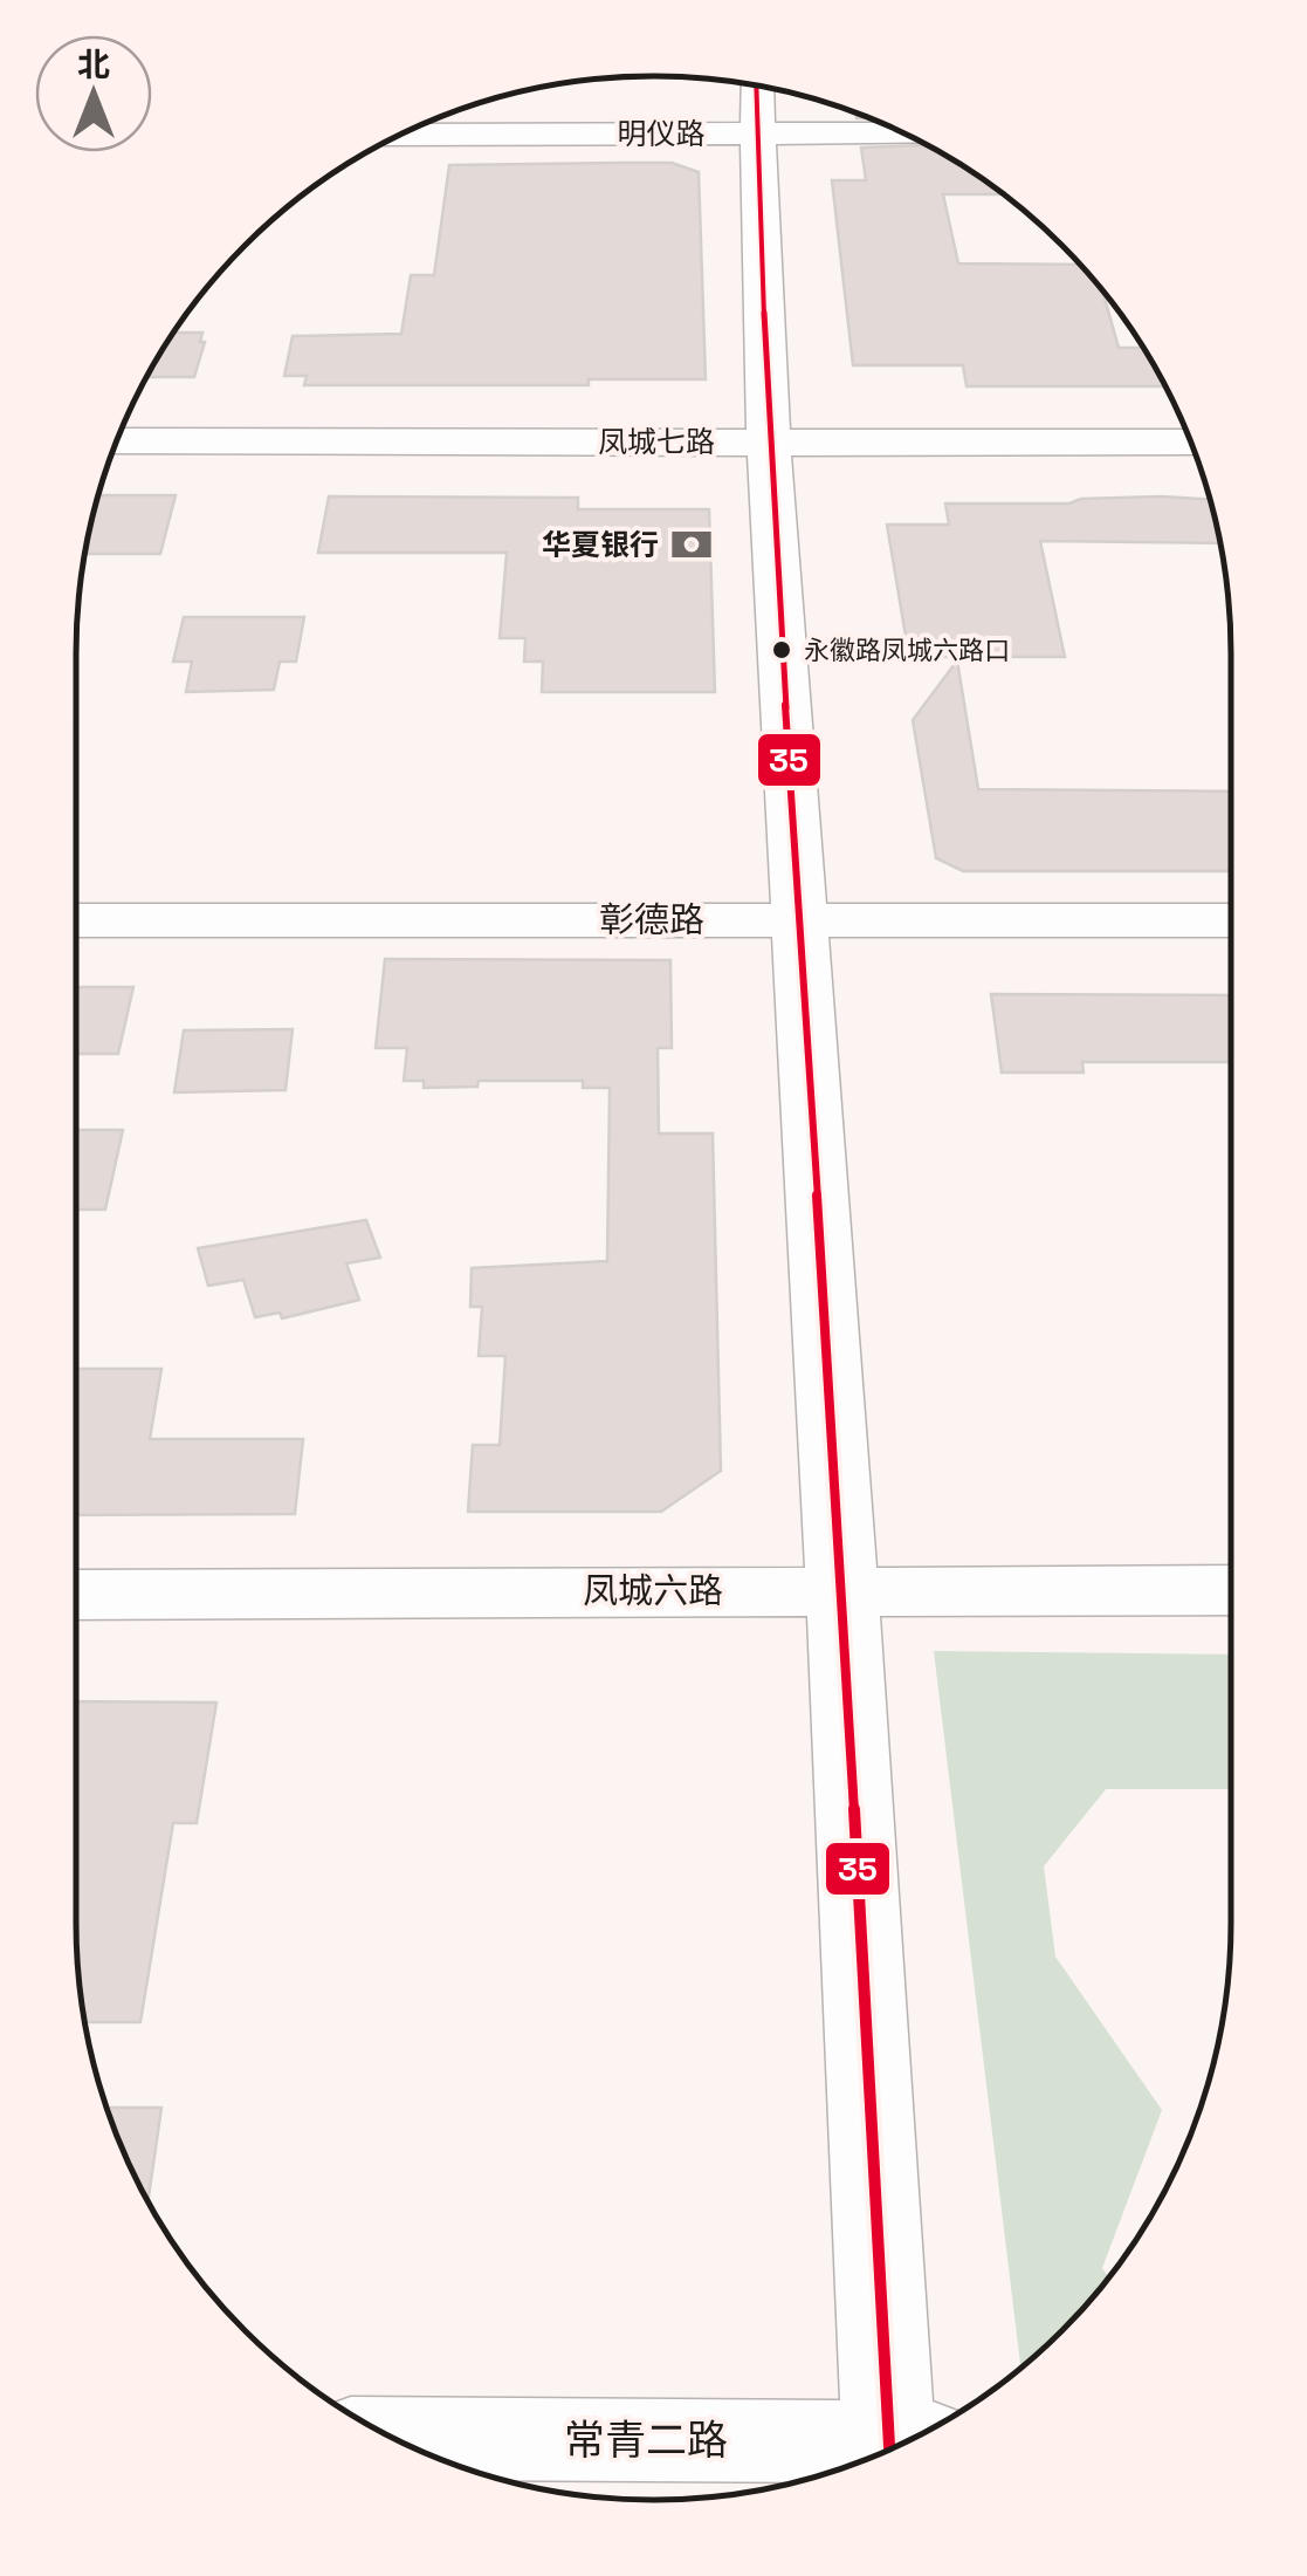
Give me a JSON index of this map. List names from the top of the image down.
{
  "streets": {
    "street": [
      "明仪路",
      "凤城七路",
      "彰德路",
      "凤城六路",
      "常青二路"
    ]
  },
  "places": {
    "bank": ["华夏银行"],
    "other": ["永徽路凤城六路口"]
  },
  "lines": ["transit line 35"],
  "north": "top"
}
